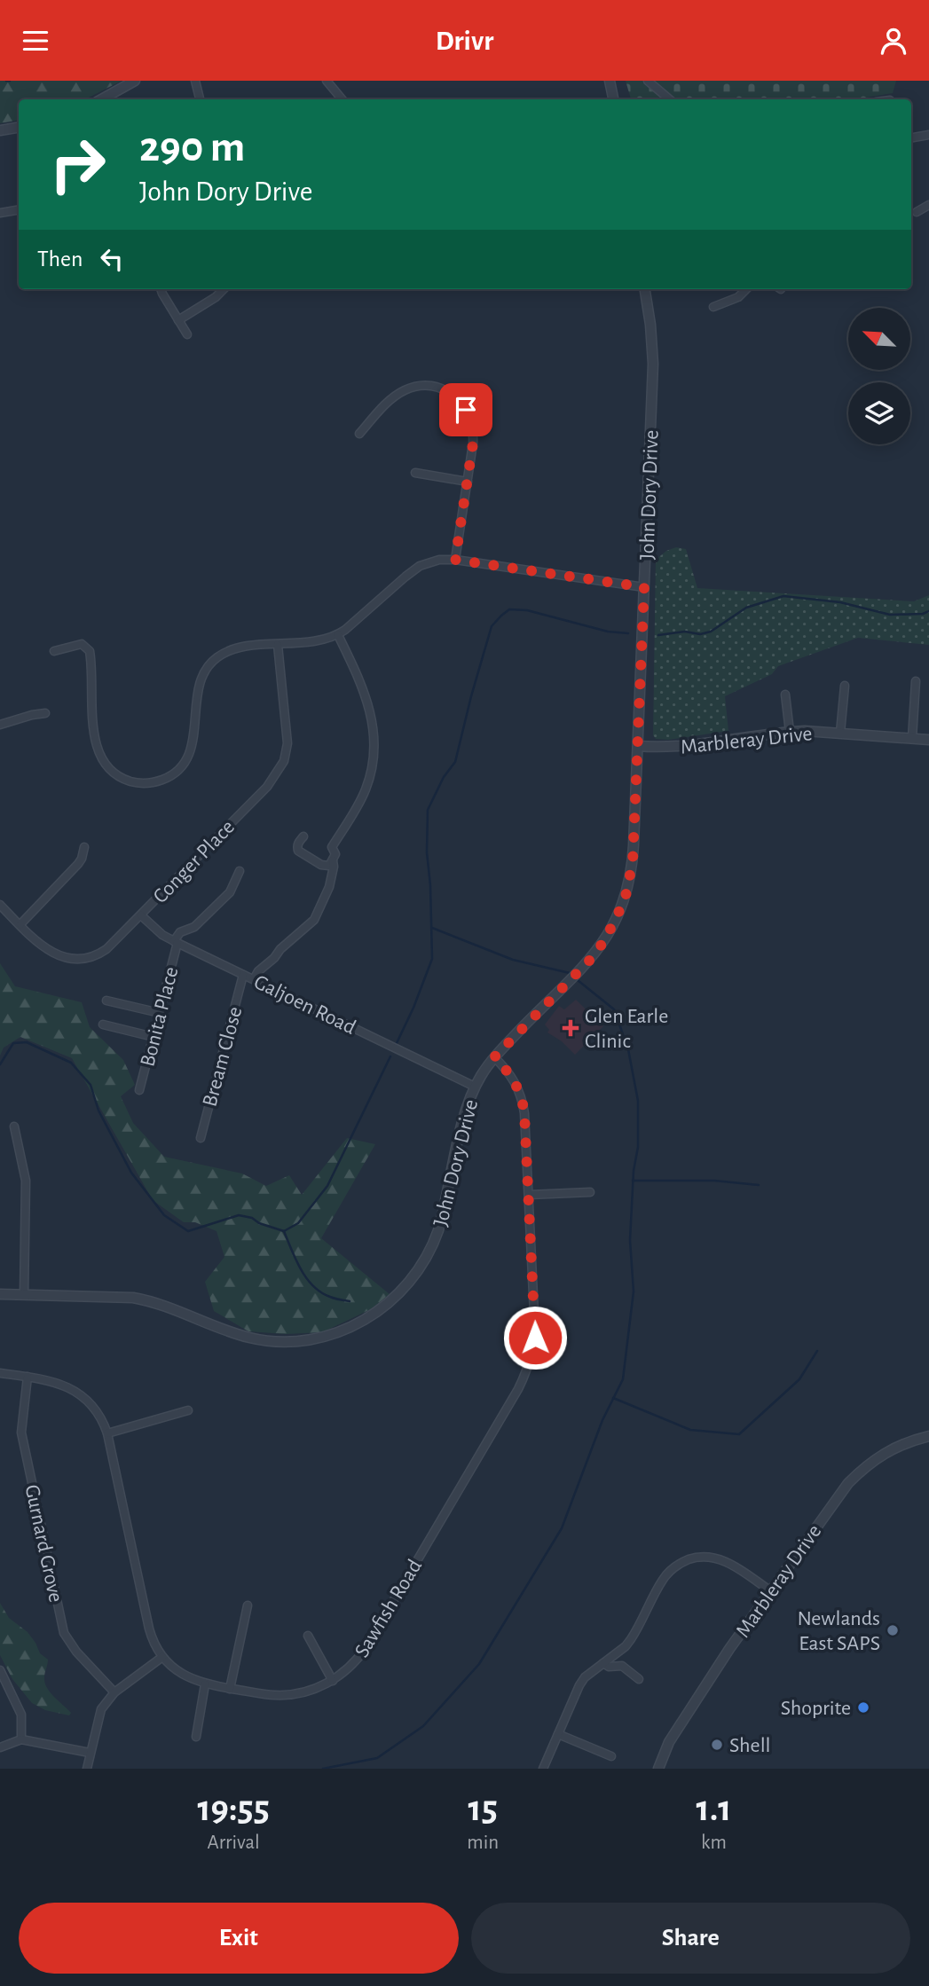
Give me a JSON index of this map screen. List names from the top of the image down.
{
  "streets": {
    "street": [
      "John Dory Drive",
      "Marbleray Drive",
      "Conger Place",
      "Galjoen Road",
      "Bonita Place",
      "Bream Close",
      "Gurnard Grove",
      "Sawfish Road"
    ]
  },
  "crossings": [
    ["John Dory Drive", "Marbleray Drive"],
    ["John Dory Drive", "Galjoen Road"],
    ["John Dory Drive", "Sawfish Road"],
    ["Conger Place", "Galjoen Road"],
    ["Galjoen Road", "Bonita Place"],
    ["Galjoen Road", "Bream Close"],
    ["Gurnard Grove", "Sawfish Road"]
  ],
  "places": {
    "health": ["Glen Earle Clinic"],
    "other": ["Newlands East SAPS", "Shoprite", "Shell"]
  },
  "north": "top left",
  "page": {
    "header": "Drivr",
    "turn": ["290 m", "John Dory Drive"],
    "then": "Then",
    "eta": [
      "19:55",
      "Arrival",
      "15",
      "min",
      "1.1",
      "km"
    ],
    "buttons": ["Exit", "Share"]
  }
}
